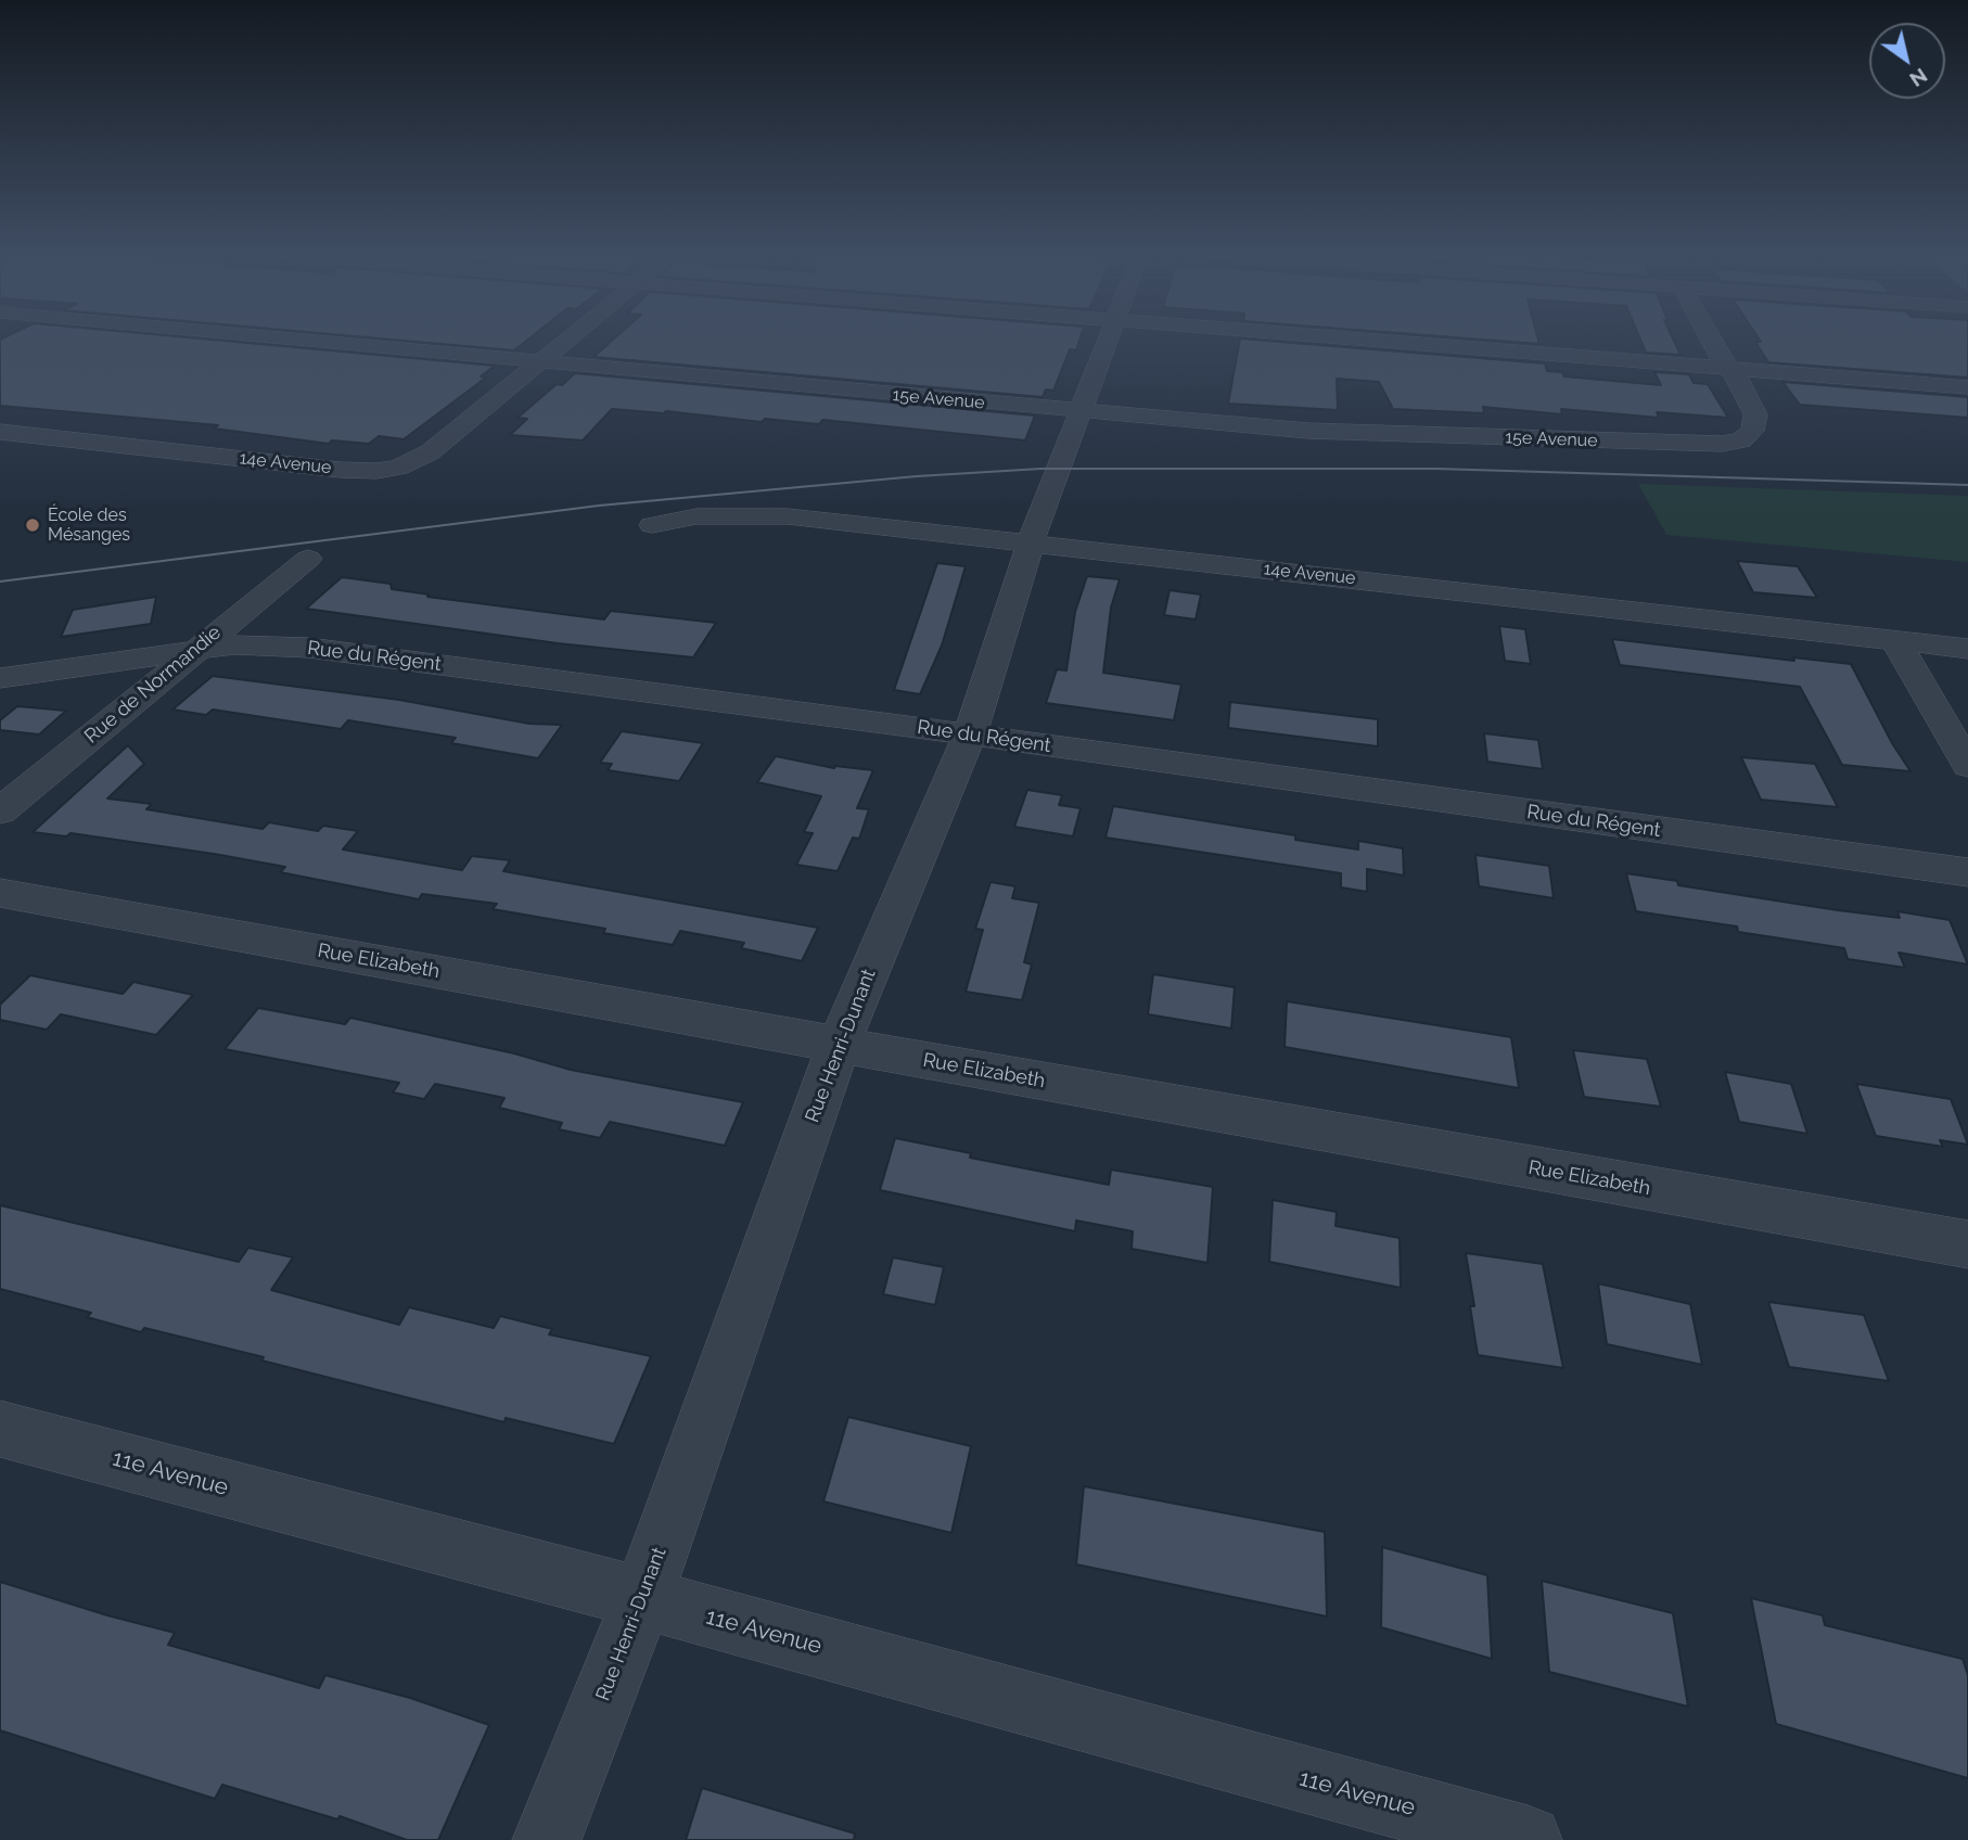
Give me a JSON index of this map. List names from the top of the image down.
{
  "streets": {
    "street": [
      "15e Avenue",
      "14e Avenue",
      "Rue du Régent",
      "Rue de Normandie",
      "Rue Elizabeth",
      "Rue Henri-Dunant",
      "11e Avenue"
    ]
  },
  "crossings": [
    ["15e Avenue", "14e Avenue"],
    ["15e Avenue", "Rue Henri-Dunant"],
    ["14e Avenue", "Rue Henri-Dunant"],
    ["Rue du Régent", "Rue de Normandie"],
    ["Rue du Régent", "Rue Henri-Dunant"],
    ["Rue Elizabeth", "Rue Henri-Dunant"],
    ["Rue Henri-Dunant", "11e Avenue"]
  ],
  "places": ["École des Mésanges"],
  "north": "bottom right"
}
